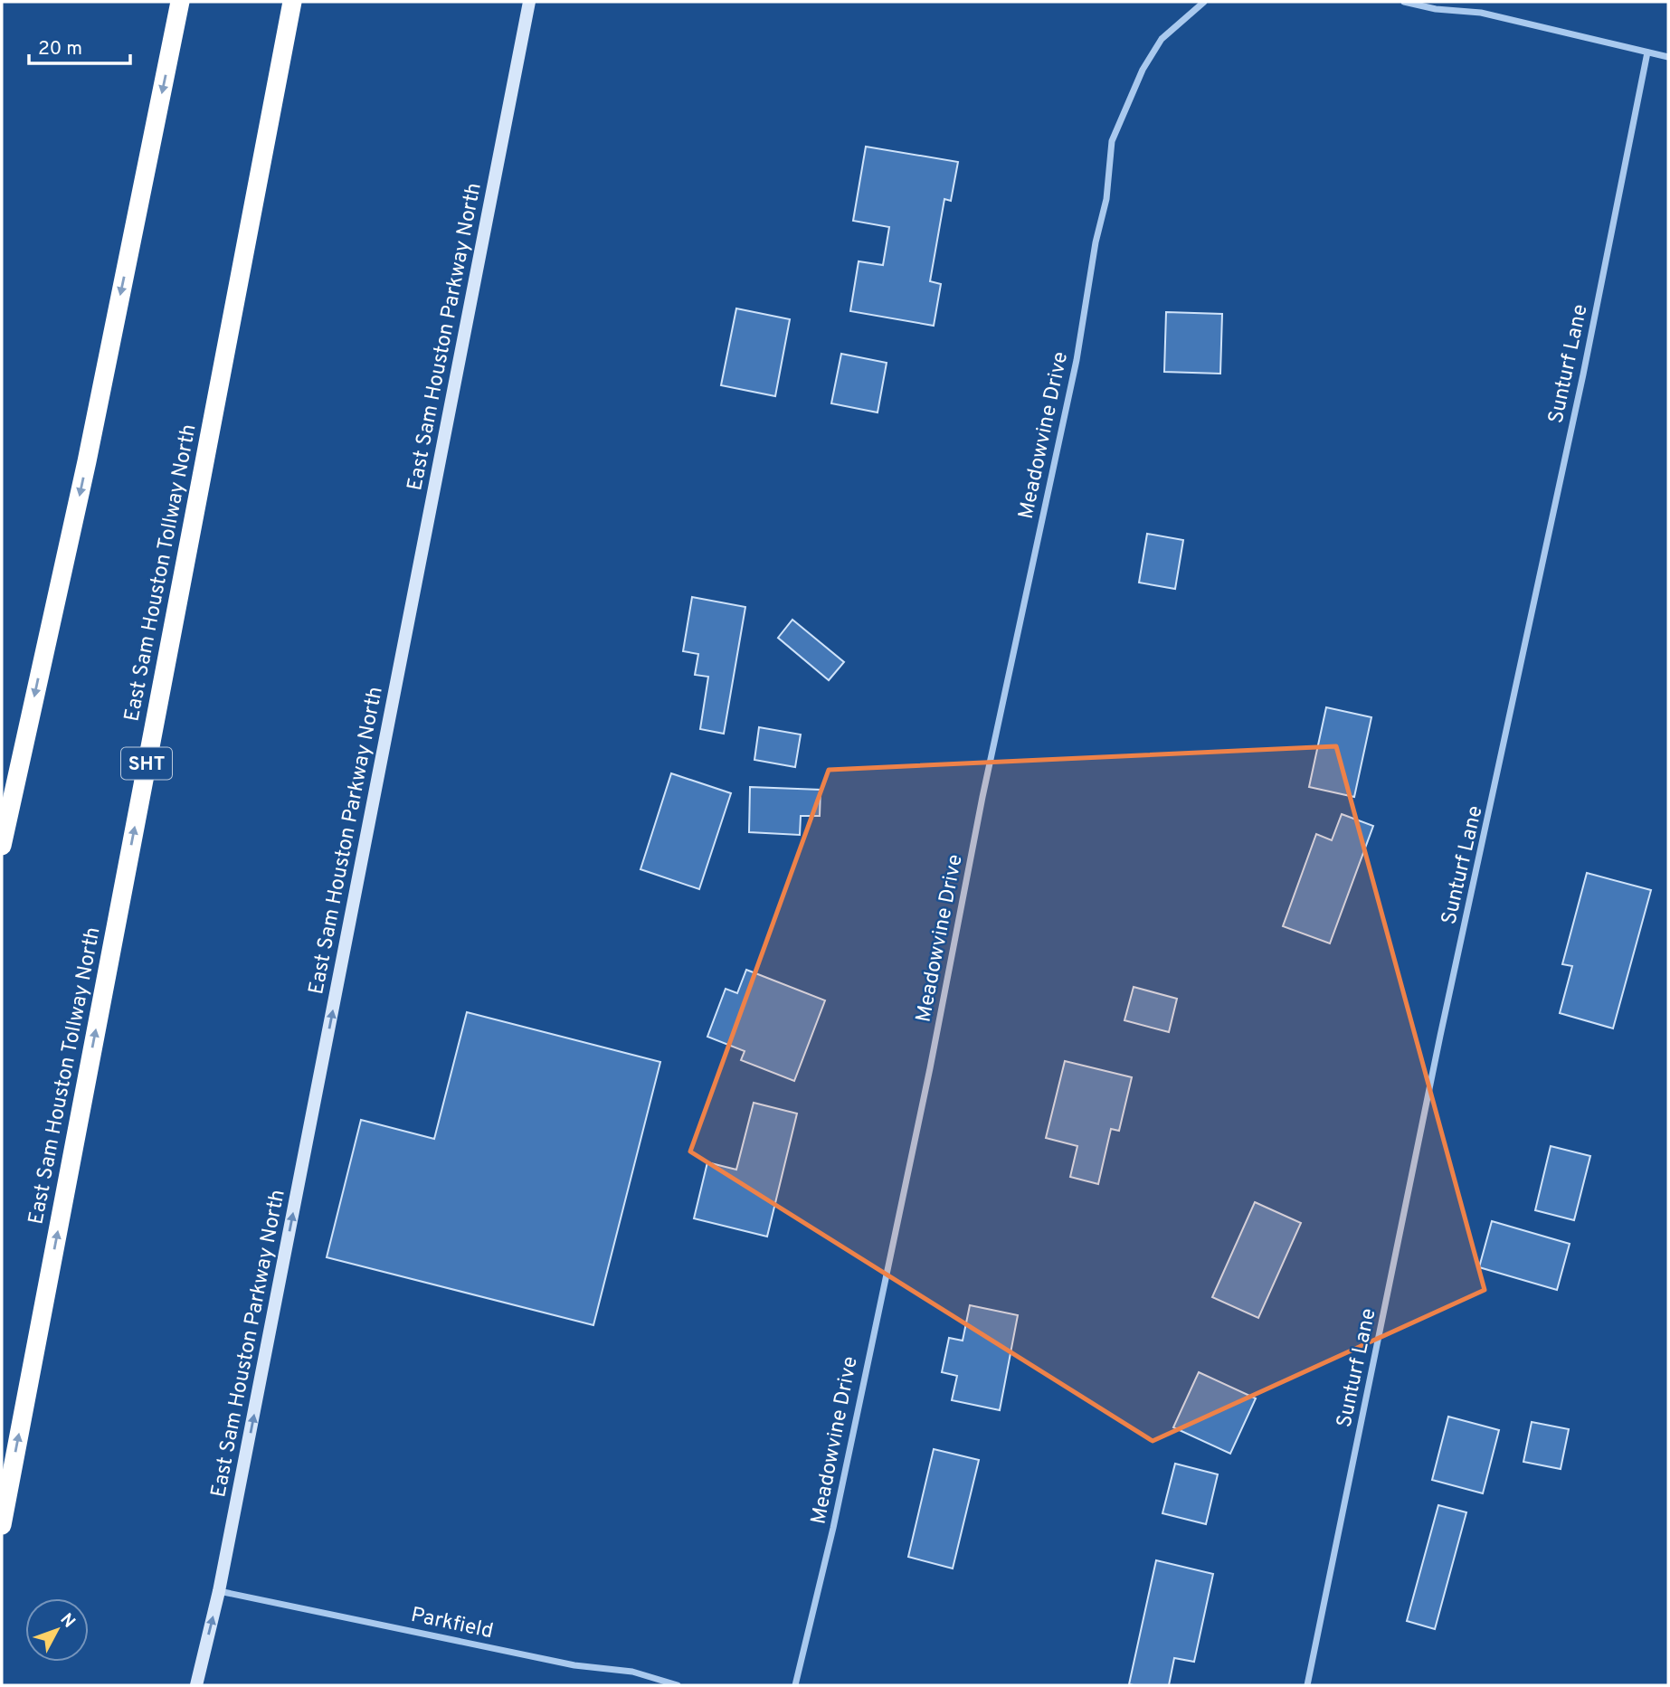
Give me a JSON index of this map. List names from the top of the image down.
{
  "streets": {
    "highway": ["East Sam Houston Tollway North", "SHT"],
    "main road": ["East Sam Houston Parkway North"],
    "street": ["Sunturf Lane", "Meadowvine Drive", "Parkfield"]
  },
  "crossings": [
    ["East Sam Houston Parkway North", "Parkfield"]
  ],
  "one_way": ["East Sam Houston Parkway North"],
  "scale_bar": "20 m",
  "north": "top right"
}
